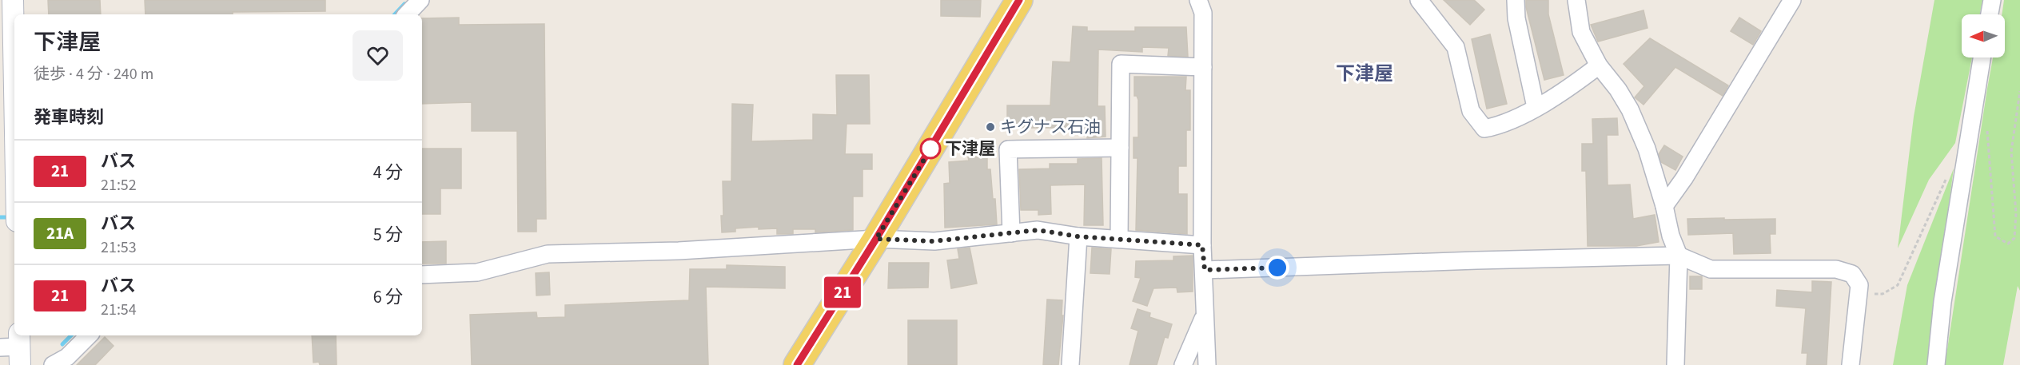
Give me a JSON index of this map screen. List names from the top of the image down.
{
  "districts": ["下津屋"],
  "places": ["キグナス石油", "下津屋"],
  "lines": ["bus line 21"],
  "north": "left",
  "page": {
    "on_map": "21",
    "heading": [
      ["下津屋", "徒歩 · 4 分 · 240 m"],
      "発車時刻"
    ],
    "list": [
      {
        "mark": "21",
        "name": "バス",
        "note": "21:52",
        "value": "4 分"
      },
      {
        "mark": "21A",
        "name": "バス",
        "note": "21:53",
        "value": "5 分"
      },
      {
        "mark": "21",
        "name": "バス",
        "note": "21:54",
        "value": "6 分"
      }
    ]
  }
}
